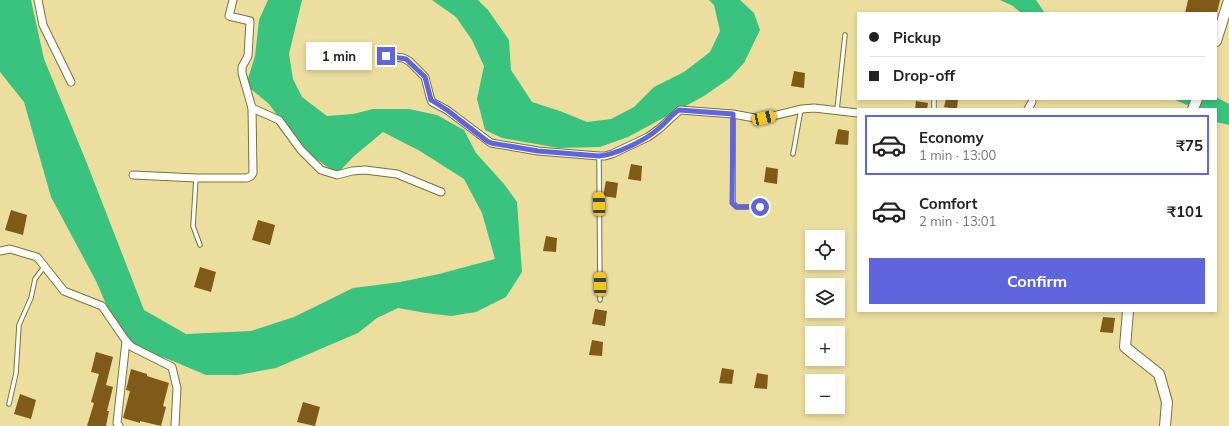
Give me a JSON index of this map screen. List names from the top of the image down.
{
  "page": {
    "banner": ["Pickup", "Drop-off"],
    "bubble": "1 min",
    "list": [
      {
        "name": "Economy",
        "note": "1 min · 13:00",
        "value": "₹75"
      },
      {
        "name": "Comfort",
        "note": "2 min · 13:01",
        "value": "₹101"
      }
    ],
    "map_buttons": ["+", "−"],
    "buttons": "Confirm"
  }
}
